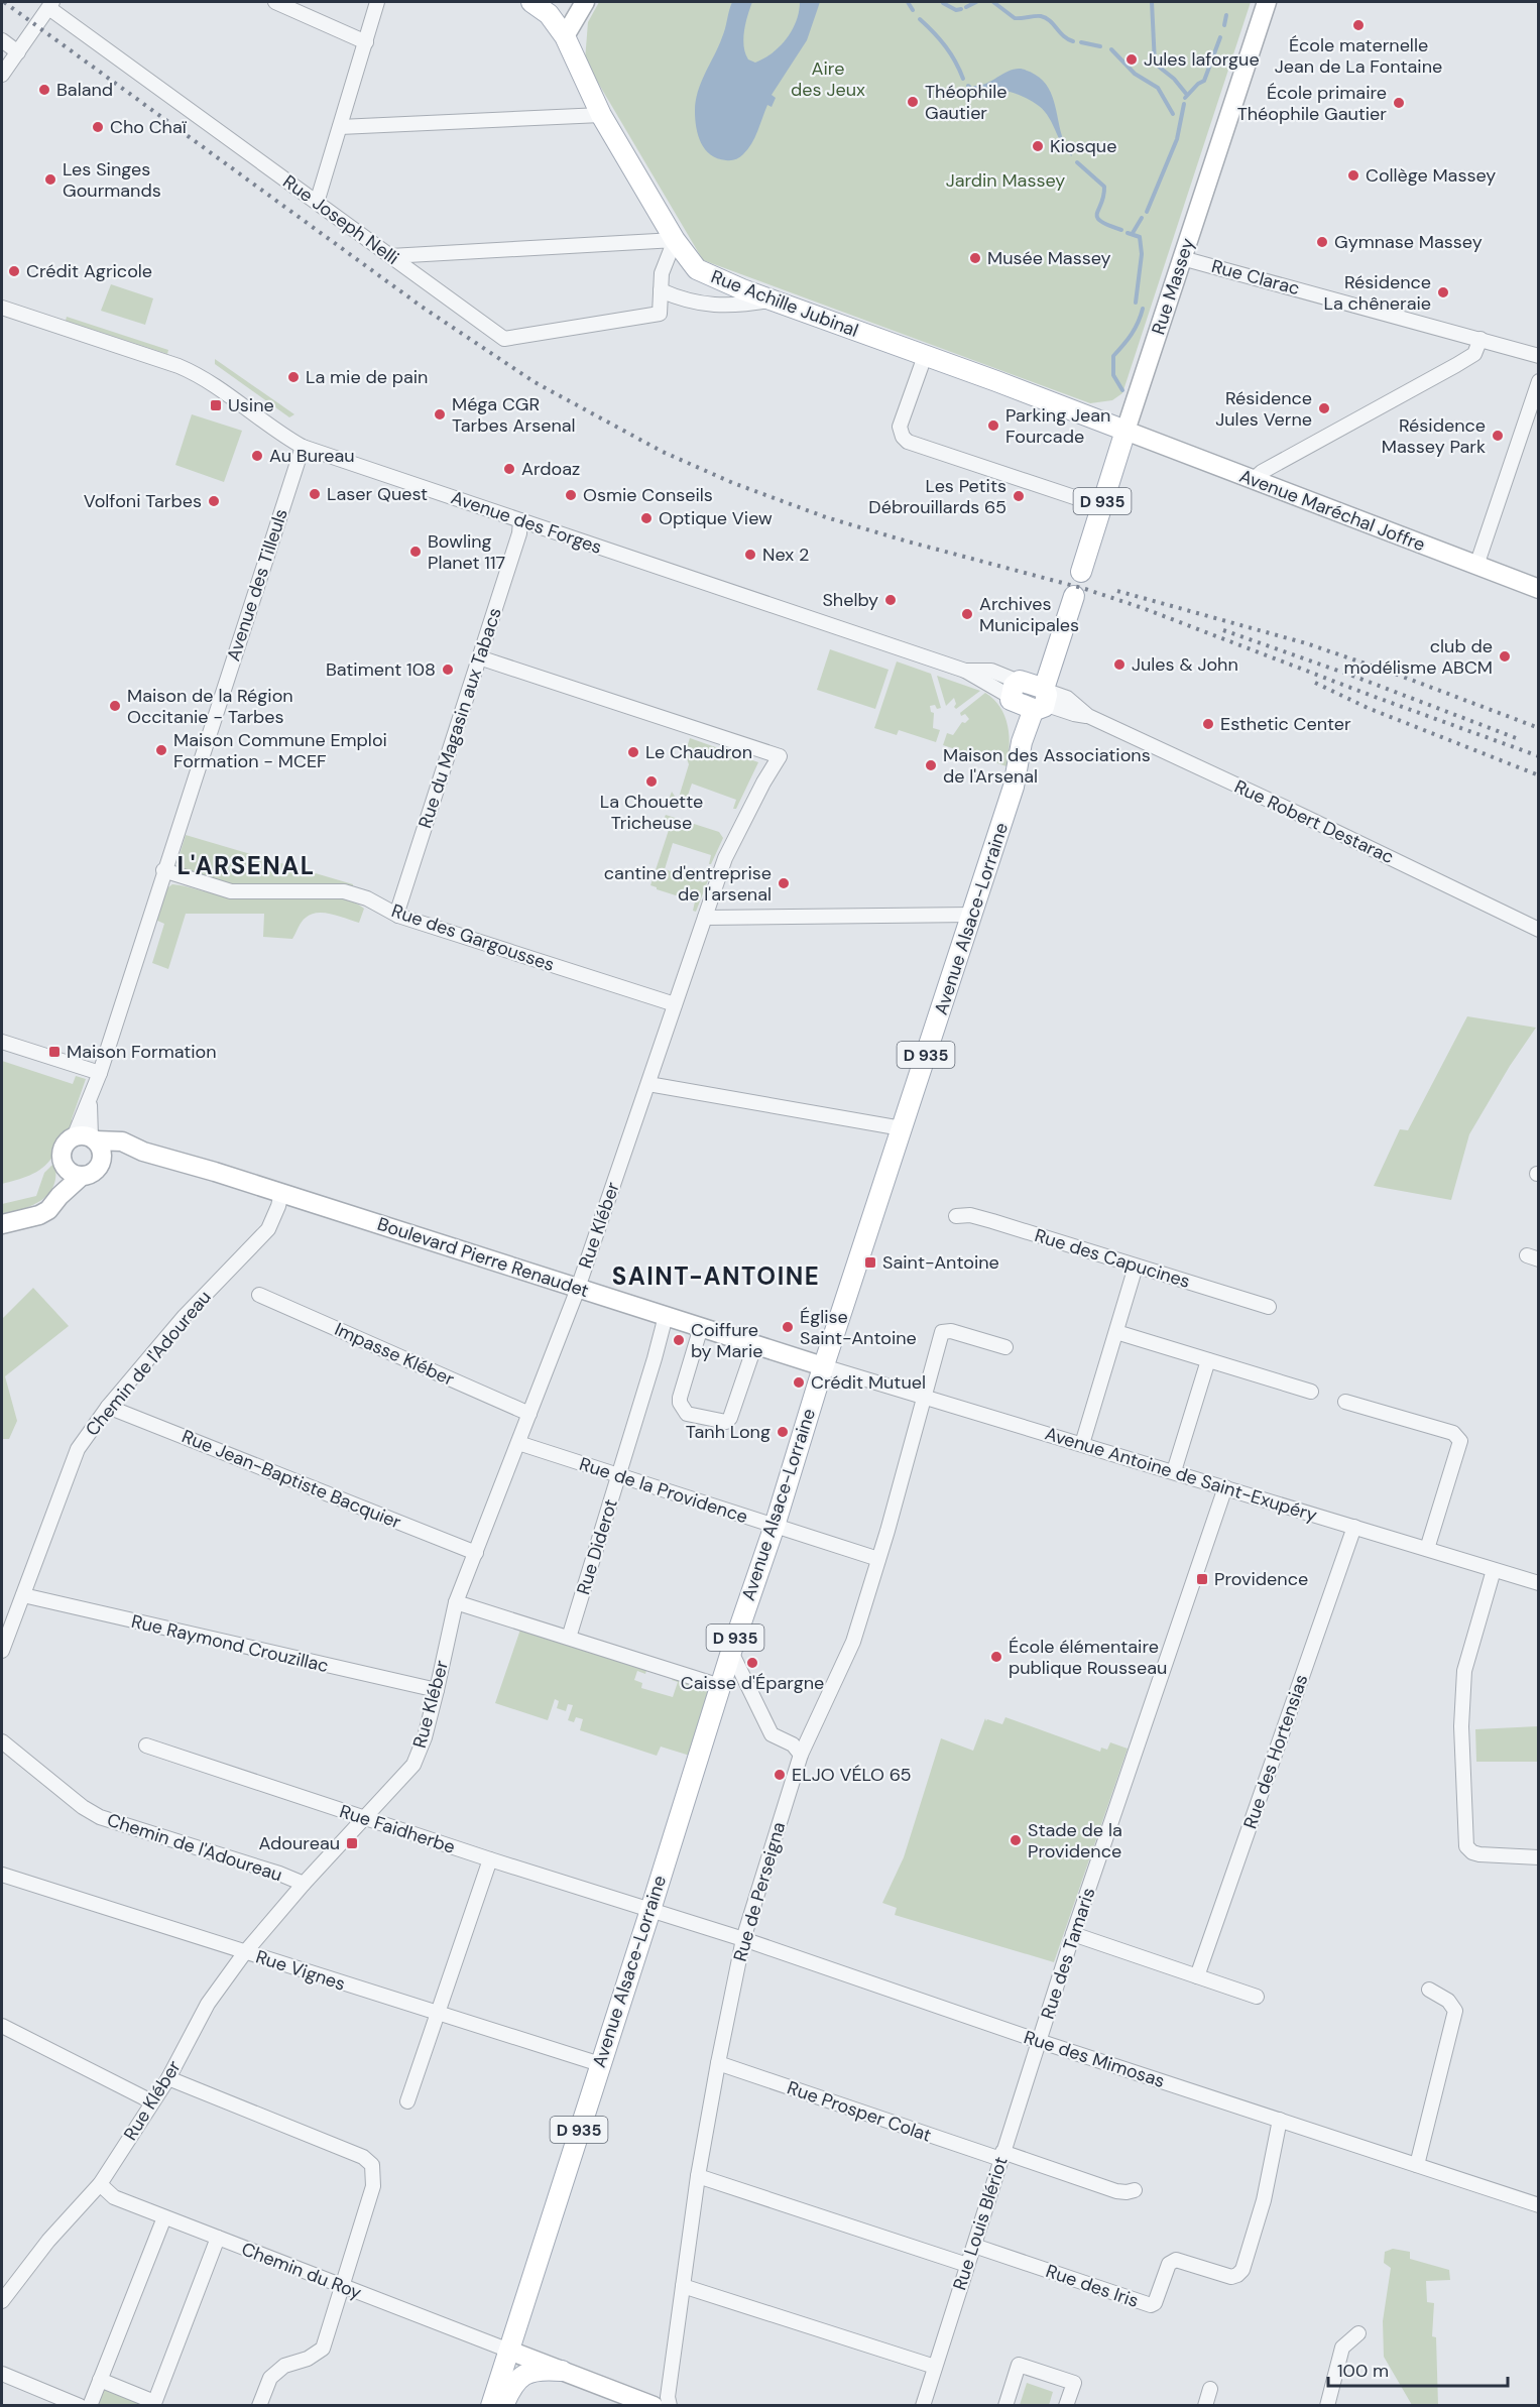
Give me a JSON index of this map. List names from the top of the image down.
{
  "streets": {
    "main road": [
      "Rue Massey",
      "Rue Achille Jubinal",
      "D 935",
      "Avenue Alsace-Lorraine"
    ],
    "street": [
      "Rue Joseph Nelli",
      "Rue Clarac",
      "Avenue Maréchal Joffre",
      "Avenue des Forges",
      "Avenue des Tilleuls",
      "Rue du Magasin aux Tabacs",
      "Rue Robert Destarac",
      "Rue des Gargousses",
      "Rue Kléber",
      "Boulevard Pierre Renaudet",
      "Rue des Capucines",
      "Impasse Kléber",
      "Chemin de l'Adoureau",
      "Avenue Antoine de Saint-Exupéry",
      "Rue Jean-Baptiste Bacquier",
      "Rue de la Providence",
      "Rue Diderot",
      "Rue Raymond Crouzillac",
      "Rue des Hortensias",
      "Rue Faidherbe",
      "Rue de Perseigna",
      "Rue des Tamaris",
      "Rue Vignes",
      "Rue des Mimosas",
      "Rue Prosper Colat",
      "Rue Louis Blériot",
      "Chemin du Roy",
      "Rue des Iris"
    ]
  },
  "crossings": [
    ["Rue Clarac", "Rue Massey"],
    ["Rue Massey", "Rue Achille Jubinal"],
    ["Rue Massey", "Avenue Maréchal Joffre"],
    ["Rue Achille Jubinal", "Avenue Maréchal Joffre"],
    ["Avenue des Forges", "Avenue des Tilleuls"],
    ["Avenue des Forges", "Rue du Magasin aux Tabacs"],
    ["Avenue des Forges", "Rue Robert Destarac"],
    ["Avenue des Forges", "Avenue Alsace-Lorraine"],
    ["Avenue des Tilleuls", "Rue des Gargousses"],
    ["Avenue des Tilleuls", "Boulevard Pierre Renaudet"],
    ["Rue du Magasin aux Tabacs", "Rue des Gargousses"],
    ["Rue du Magasin aux Tabacs", "Rue Kléber"],
    ["Rue Robert Destarac", "Avenue Alsace-Lorraine"],
    ["Avenue Alsace-Lorraine", "Boulevard Pierre Renaudet"],
    ["Avenue Alsace-Lorraine", "Avenue Antoine de Saint-Exupéry"],
    ["Avenue Alsace-Lorraine", "Rue de la Providence"],
    ["Avenue Alsace-Lorraine", "Rue Faidherbe"],
    ["Avenue Alsace-Lorraine", "Rue Vignes"],
    ["Avenue Alsace-Lorraine", "Rue des Mimosas"],
    ["Avenue Alsace-Lorraine", "Chemin du Roy"],
    ["Rue des Gargousses", "Rue Kléber"],
    ["Rue Kléber", "Boulevard Pierre Renaudet"],
    ["Rue Kléber", "Impasse Kléber"],
    ["Rue Kléber", "Chemin de l'Adoureau"],
    ["Rue Kléber", "Rue Jean-Baptiste Bacquier"],
    ["Rue Kléber", "Rue de la Providence"],
    ["Rue Kléber", "Rue Raymond Crouzillac"],
    ["Rue Kléber", "Rue Faidherbe"],
    ["Rue Kléber", "Rue Vignes"],
    ["Rue Kléber", "Chemin du Roy"],
    ["Boulevard Pierre Renaudet", "Chemin de l'Adoureau"],
    ["Boulevard Pierre Renaudet", "Avenue Antoine de Saint-Exupéry"],
    ["Boulevard Pierre Renaudet", "Rue Diderot"],
    ["Chemin de l'Adoureau", "Rue Jean-Baptiste Bacquier"],
    ["Chemin de l'Adoureau", "Rue Raymond Crouzillac"],
    ["Avenue Antoine de Saint-Exupéry", "Rue des Hortensias"],
    ["Avenue Antoine de Saint-Exupéry", "Rue de Perseigna"],
    ["Avenue Antoine de Saint-Exupéry", "Rue des Tamaris"],
    ["Rue de la Providence", "Rue Diderot"],
    ["Rue de la Providence", "Rue de Perseigna"],
    ["Rue Faidherbe", "Rue des Mimosas"],
    ["Rue de Perseigna", "Rue des Mimosas"],
    ["Rue de Perseigna", "Rue Prosper Colat"],
    ["Rue des Tamaris", "Rue des Mimosas"],
    ["Rue des Tamaris", "Rue Louis Blériot"],
    ["Rue des Mimosas", "Rue Louis Blériot"],
    ["Rue des Mimosas", "Rue des Iris"],
    ["Rue Prosper Colat", "Rue Louis Blériot"],
    ["Rue Louis Blériot", "Rue des Iris"]
  ],
  "districts": ["L'ARSENAL", "SAINT-ANTOINE"],
  "parks": ["Aire des Jeux", "Jardin Massey"],
  "places": {
    "other": [
      "École maternelle Jean de La Fontaine",
      "Jules laforgue",
      "Baland",
      "Théophile Gautier",
      "École primaire Théophile Gautier",
      "Cho Chaï",
      "Kiosque",
      "Collège Massey",
      "Les Singes Gourmands",
      "Gymnase Massey",
      "Musée Massey",
      "Crédit Agricole",
      "Résidence La chêneraie",
      "La mie de pain",
      "Résidence Jules Verne",
      "Méga CGR Tarbes Arsenal",
      "Parking Jean Fourcade",
      "Résidence Massey Park",
      "Au Bureau",
      "Ardoaz",
      "Laser Quest",
      "Osmie Conseils",
      "Les Petits Débrouillards 65",
      "Volfoni Tarbes",
      "Optique View",
      "Bowling Planet 117",
      "Nex 2",
      "Shelby",
      "Archives Municipales",
      "club de modélisme ABCM",
      "Jules & John",
      "Batiment 108",
      "Maison de la Région Occitanie - Tarbes",
      "Esthetic Center",
      "Maison Commune Emploi Formation - MCEF",
      "Le Chaudron",
      "Maison des Associations de l'Arsenal",
      "La Chouette Tricheuse",
      "cantine d'entreprise de l'arsenal",
      "Église Saint-Antoine",
      "Coiffure by Marie",
      "Crédit Mutuel",
      "Tanh Long",
      "École élémentaire publique Rousseau",
      "Caisse d'Épargne",
      "ELJO VÉLO 65",
      "Stade de la Providence"
    ],
    "transit": [
      "Usine",
      "Maison Formation",
      "Saint-Antoine",
      "Providence",
      "Adoureau"
    ]
  },
  "scale_bar": "100 m"
}
